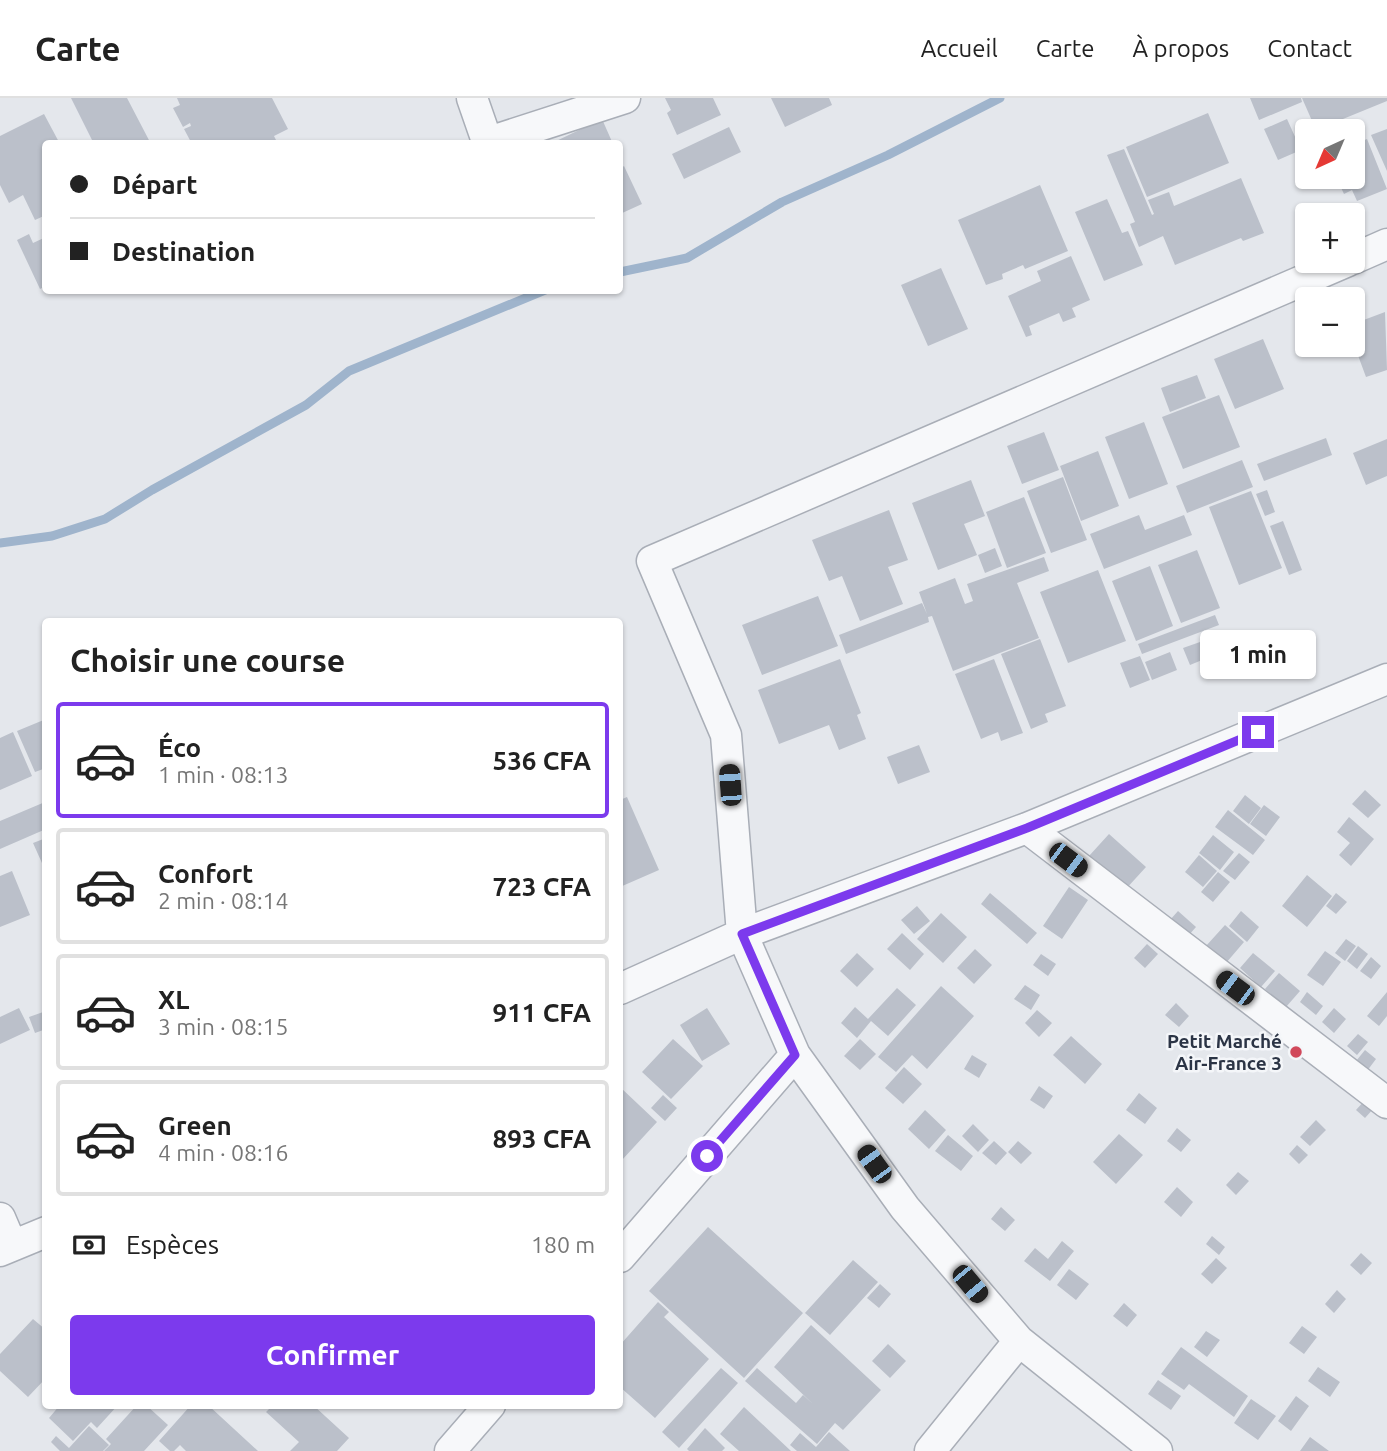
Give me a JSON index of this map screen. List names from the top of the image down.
{
  "places": ["Petit Marché Air-France 3"],
  "north": "bottom left",
  "page": {
    "header": "Carte",
    "nav": [
      "Accueil",
      "Carte",
      "À propos",
      "Contact"
    ],
    "map_buttons": ["+", "−"],
    "banner": ["Départ", "Destination"],
    "heading": "Choisir une course",
    "bubble": "1 min",
    "list": [
      {
        "name": "Éco",
        "note": "1 min · 08:13",
        "value": "536 CFA"
      },
      {
        "name": "Confort",
        "note": "2 min · 08:14",
        "value": "723 CFA"
      },
      {
        "name": "XL",
        "note": "3 min · 08:15",
        "value": "911 CFA"
      },
      {
        "name": "Green",
        "note": "4 min · 08:16",
        "value": "893 CFA"
      }
    ],
    "pay": ["Espèces", "180 m"],
    "buttons": "Confirmer"
  }
}
